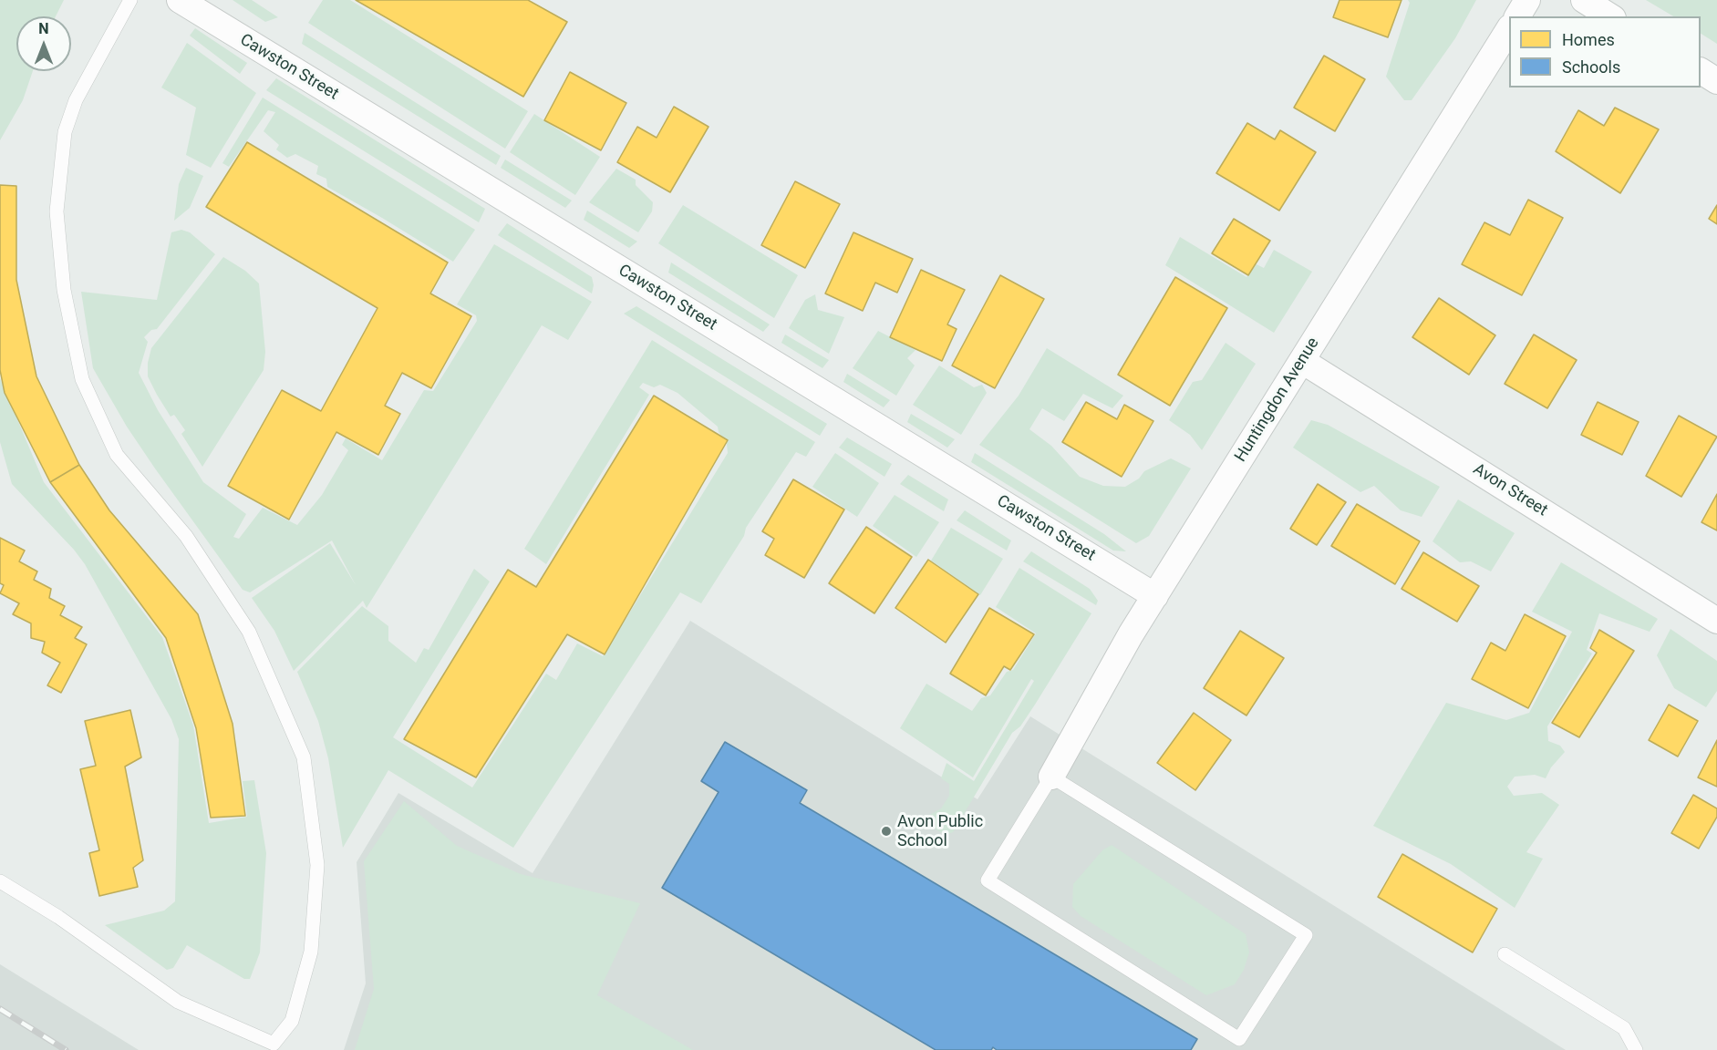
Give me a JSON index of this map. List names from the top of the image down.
{
  "streets": {
    "street": ["Cawston Street", "Huntingdon Avenue", "Avon Street"]
  },
  "crossings": [
    ["Cawston Street", "Huntingdon Avenue"],
    ["Huntingdon Avenue", "Avon Street"]
  ],
  "places": ["Avon Public School"],
  "legend": ["Homes", "Schools"],
  "north": "top"
}
